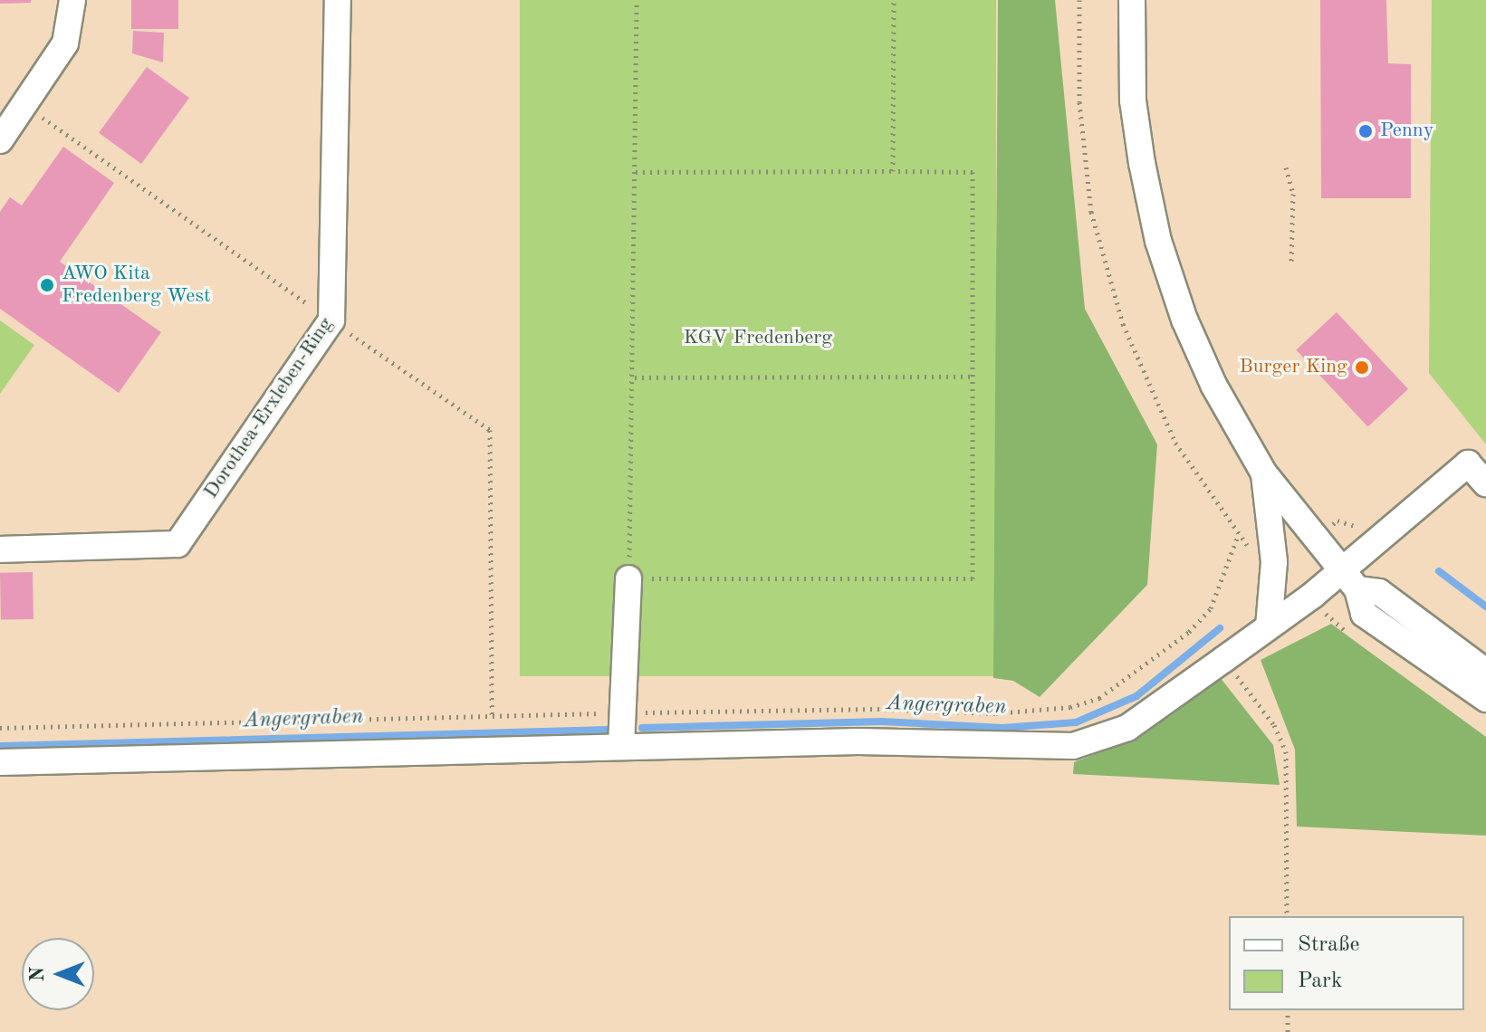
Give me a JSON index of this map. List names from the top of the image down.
{
  "streets": {
    "street": ["Dorothea-Erxleben-Ring"]
  },
  "water": ["Angergraben"],
  "parks": ["KGV Fredenberg"],
  "places": ["Penny", "AWO Kita Fredenberg West", "Burger King"],
  "legend": ["Straße", "Park"],
  "north": "left"
}
